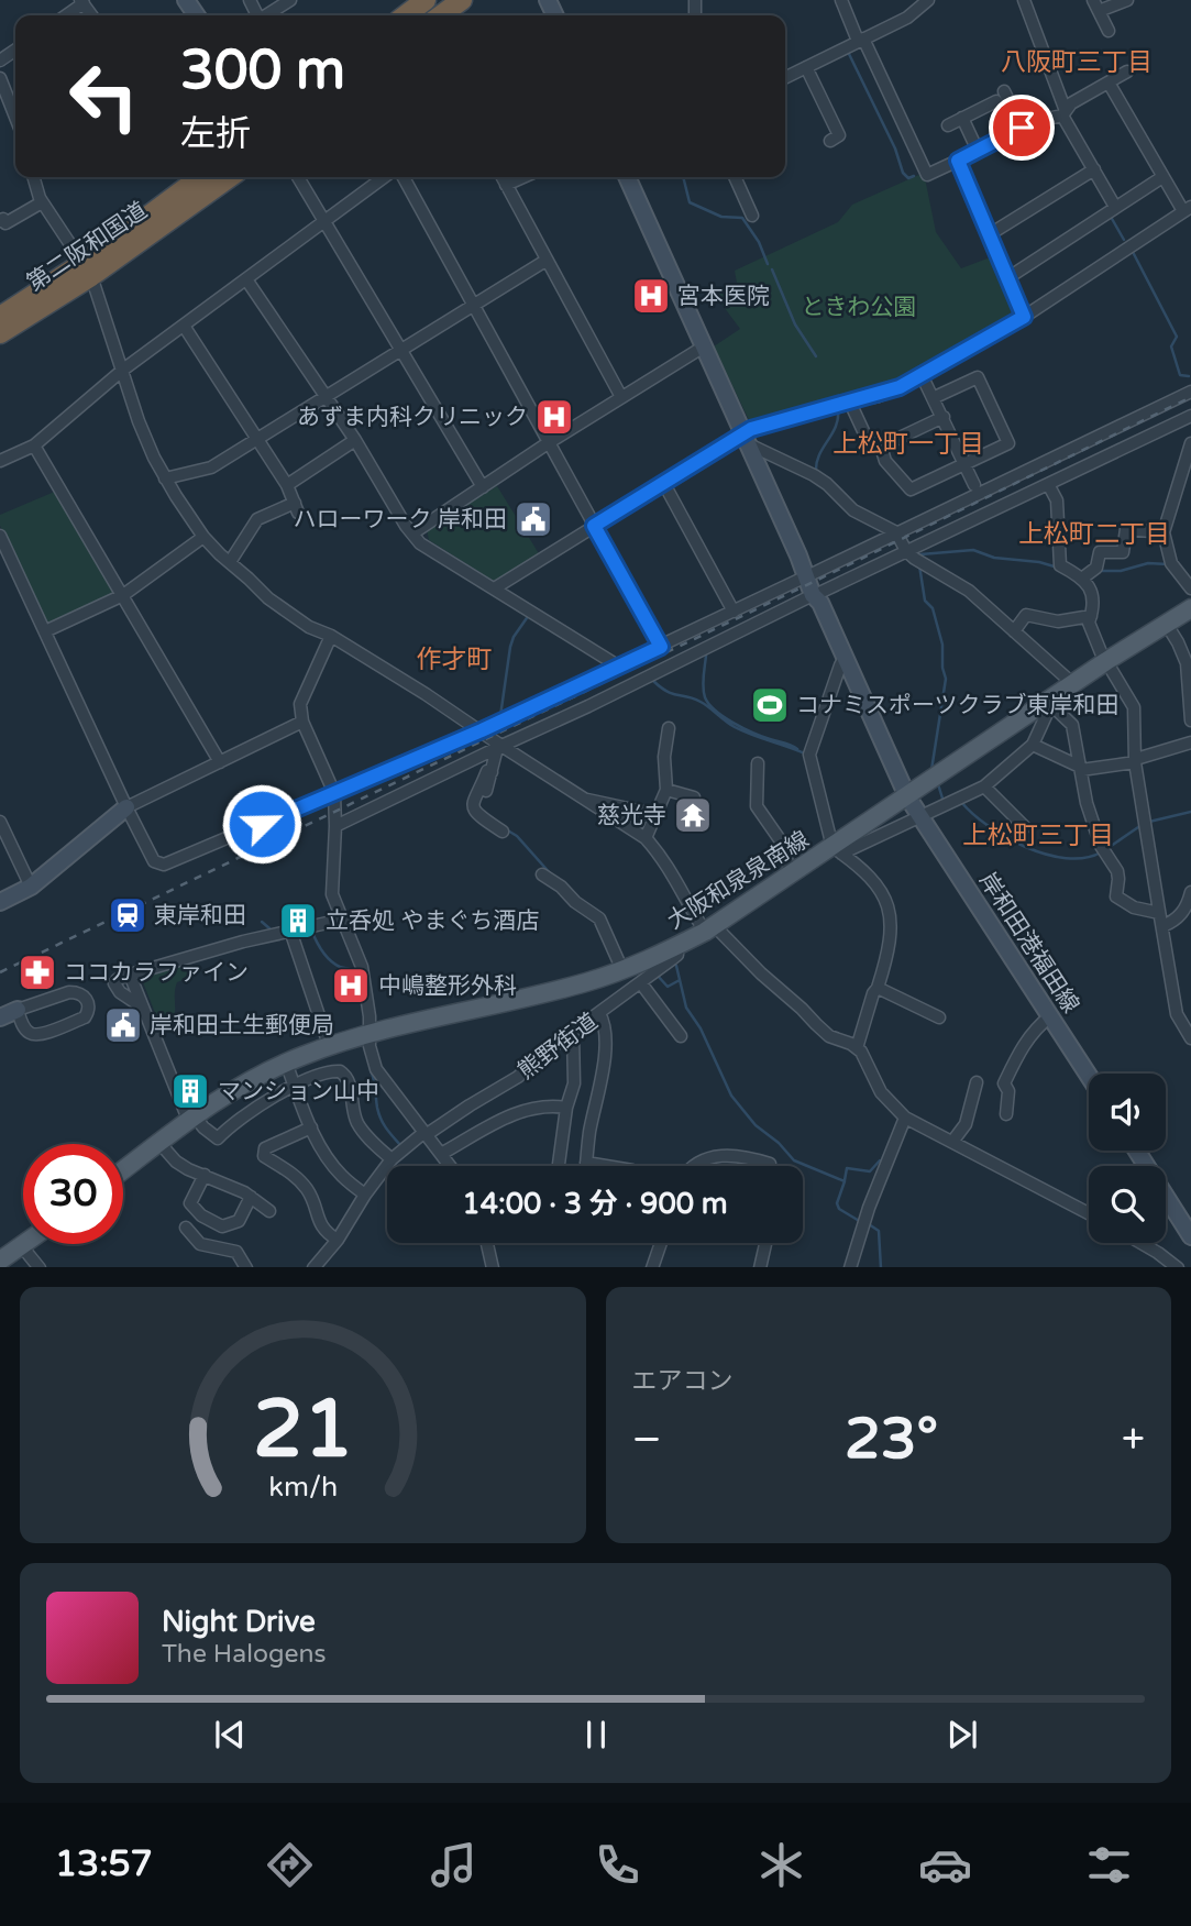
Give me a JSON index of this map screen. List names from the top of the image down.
{
  "streets": {
    "highway": ["第二阪和国道"],
    "main road": ["大阪和泉泉南線"],
    "street": ["岸和田港福田線", "熊野街道"]
  },
  "crossings": [
    ["大阪和泉泉南線", "岸和田港福田線"],
    ["大阪和泉泉南線", "熊野街道"]
  ],
  "districts": [
    "八阪町三丁目",
    "上松町一丁目",
    "上松町二丁目",
    "作才町",
    "上松町三丁目"
  ],
  "parks": ["ときわ公園"],
  "places": {
    "hospital": ["宮本医院", "あずま内科クリニック", "中嶋整形外科"],
    "public building": ["ハローワーク 岸和田", "岸和田土生郵便局"],
    "sports": ["コナミスポーツクラブ東岸和田"],
    "temple": ["慈光寺"],
    "station": ["東岸和田"],
    "building": ["立呑処 やまぐち酒店", "マンション山中"],
    "pharmacy": ["ココカラファイン"]
  },
  "page": {
    "turn": ["300 m", "左折"],
    "limit": "30",
    "trip": "14:00 · 3 分 · 900 m",
    "tile": "エアコン",
    "heat": ["−", "23°", "+"],
    "song": ["Night Drive", "The Halogens"],
    "tabs": "13:57",
    "gauge": ["21", "km/h"]
  }
}
